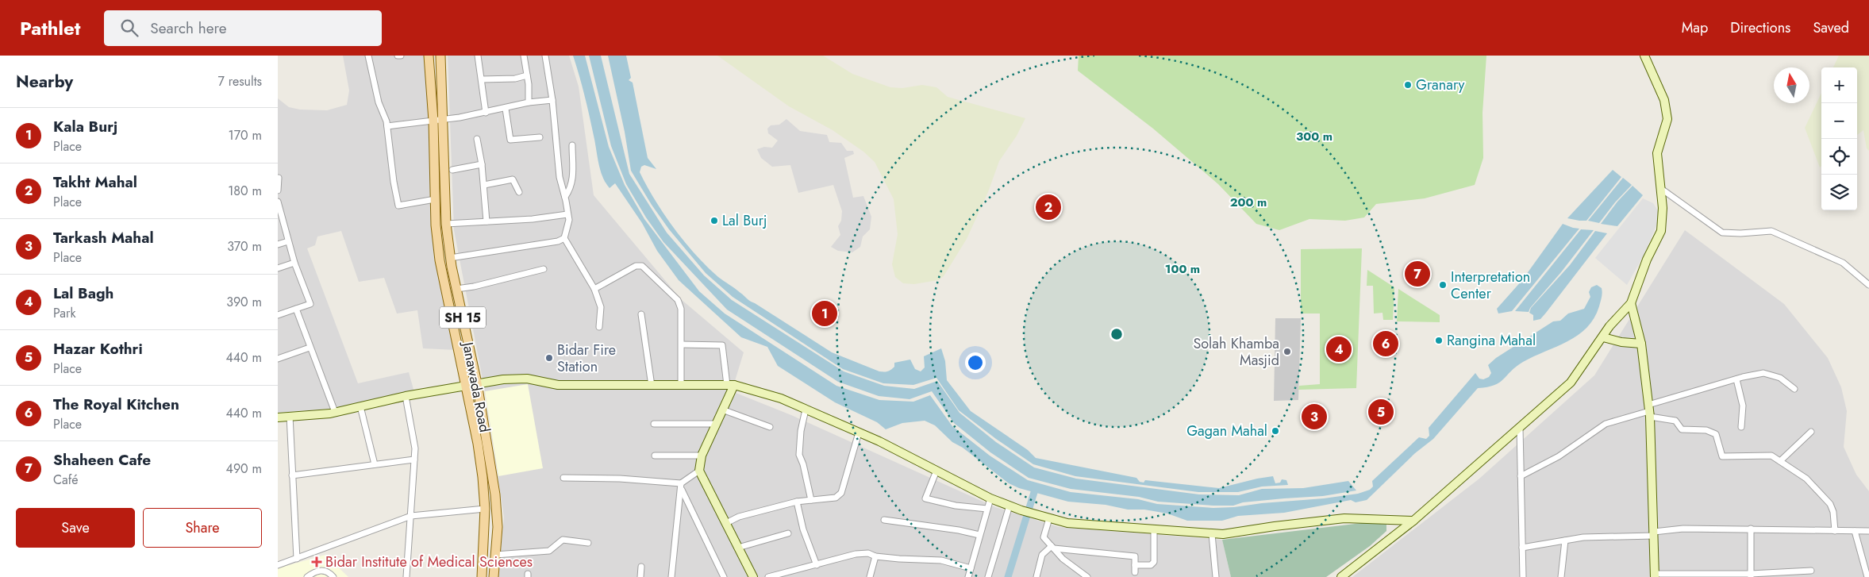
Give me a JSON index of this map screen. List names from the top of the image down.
{
  "streets": {
    "main road": ["SH 15", "Janawada Road"]
  },
  "places": {
    "other": [
      "Granary",
      "Lal Burj",
      "Interpretation Center",
      "Rangina Mahal",
      "Solah Khamba Masjid",
      "Bidar Fire Station",
      "Gagan Mahal"
    ],
    "health": ["Bidar Institute of Medical Sciences"]
  },
  "north": "top",
  "page": {
    "header": "Pathlet",
    "search": "Search here",
    "nav": ["Map", "Directions", "Saved"],
    "heading": ["Nearby", "7 results"],
    "map_buttons": ["+", "−"],
    "list": [
      {
        "mark": "1",
        "name": "Kala Burj",
        "note": "Place",
        "value": "170 m"
      },
      {
        "mark": "2",
        "name": "Takht Mahal",
        "note": "Place",
        "value": "180 m"
      },
      {
        "mark": "3",
        "name": "Tarkash Mahal",
        "note": "Place",
        "value": "370 m"
      },
      {
        "mark": "4",
        "name": "Lal Bagh",
        "note": "Park",
        "value": "390 m"
      },
      {
        "mark": "5",
        "name": "Hazar Kothri",
        "note": "Place",
        "value": "440 m"
      },
      {
        "mark": "6",
        "name": "The Royal Kitchen",
        "note": "Place",
        "value": "440 m"
      },
      {
        "mark": "7",
        "name": "Shaheen Cafe",
        "note": "Café",
        "value": "490 m"
      }
    ],
    "pins": [
      "2",
      "7",
      "1",
      "6",
      "4",
      "5",
      "3"
    ],
    "buttons": ["Save", "Share"]
  },
  "rings": ["300 m", "200 m", "100 m"]
}
